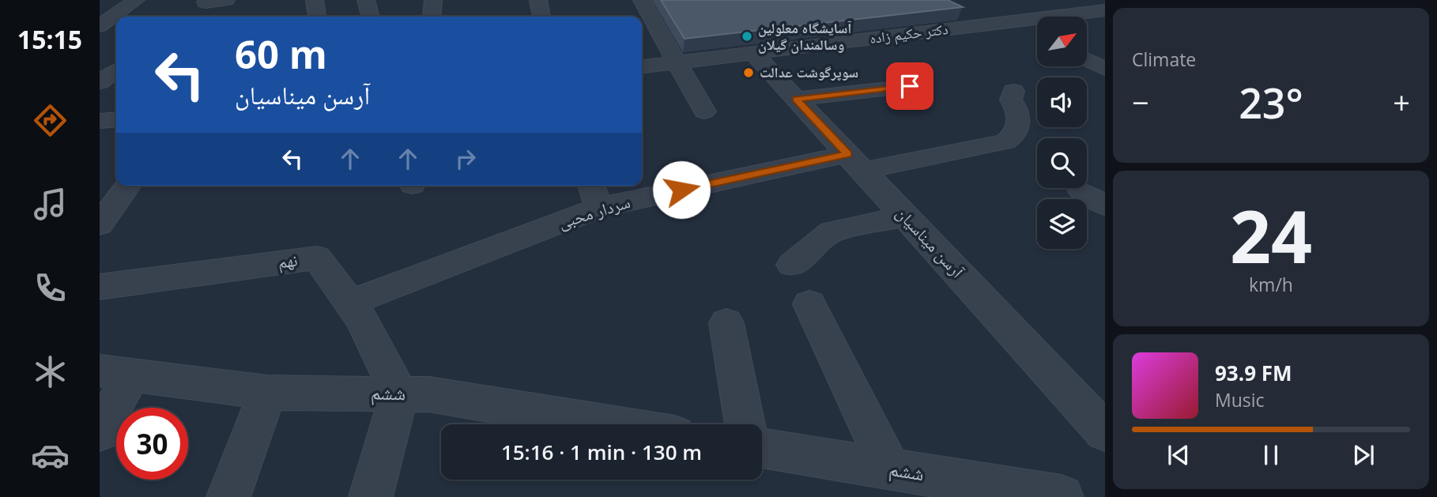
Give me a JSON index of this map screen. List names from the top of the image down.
{
  "streets": {
    "street": [
      "دکتر حکیم زاده",
      "سردار محبی",
      "آرسن میناسیان",
      "نهم",
      "ششم"
    ]
  },
  "crossings": [
    ["دکتر حکیم زاده", "آرسن میناسیان"],
    ["سردار محبی", "آرسن میناسیان"],
    ["سردار محبی", "نهم"],
    ["نهم", "ششم"]
  ],
  "places": ["آسایشگاه معلولین وسالمندان گیلان", "سوپرگوشت عدالت"],
  "north": "top right",
  "page": {
    "tabs": "15:15",
    "tile": [
      "Climate",
      ["24", "km/h"]
    ],
    "turn": ["60 m", "آرسن میناسیان"],
    "heat": ["−", "23°", "+"],
    "song": ["93.9 FM", "Music"],
    "limit": "30",
    "trip": "15:16 · 1 min · 130 m"
  }
}
